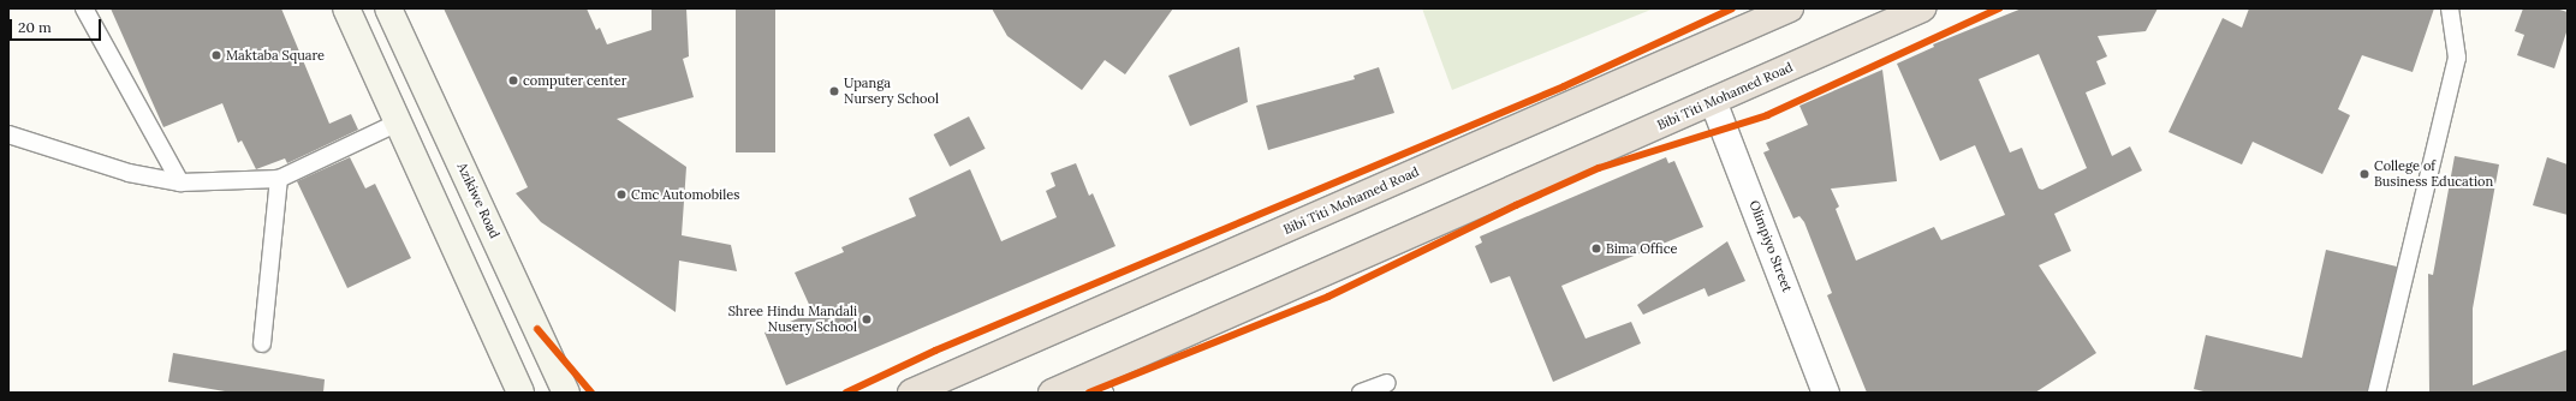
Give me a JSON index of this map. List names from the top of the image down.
{
  "streets": {
    "highway": ["Bibi Titi Mohamed Road"],
    "street": ["Azikiwe Road", "Olimpiyo Street"]
  },
  "crossings": [
    ["Bibi Titi Mohamed Road", "Olimpiyo Street"]
  ],
  "places": [
    "Maktaba Square",
    "computer center",
    "Upanga Nursery School",
    "College of Business Education",
    "Cmc Automobiles",
    "Bima Office",
    "Shree Hindu Mandali Nusery School"
  ],
  "scale_bar": "20 m"
}
